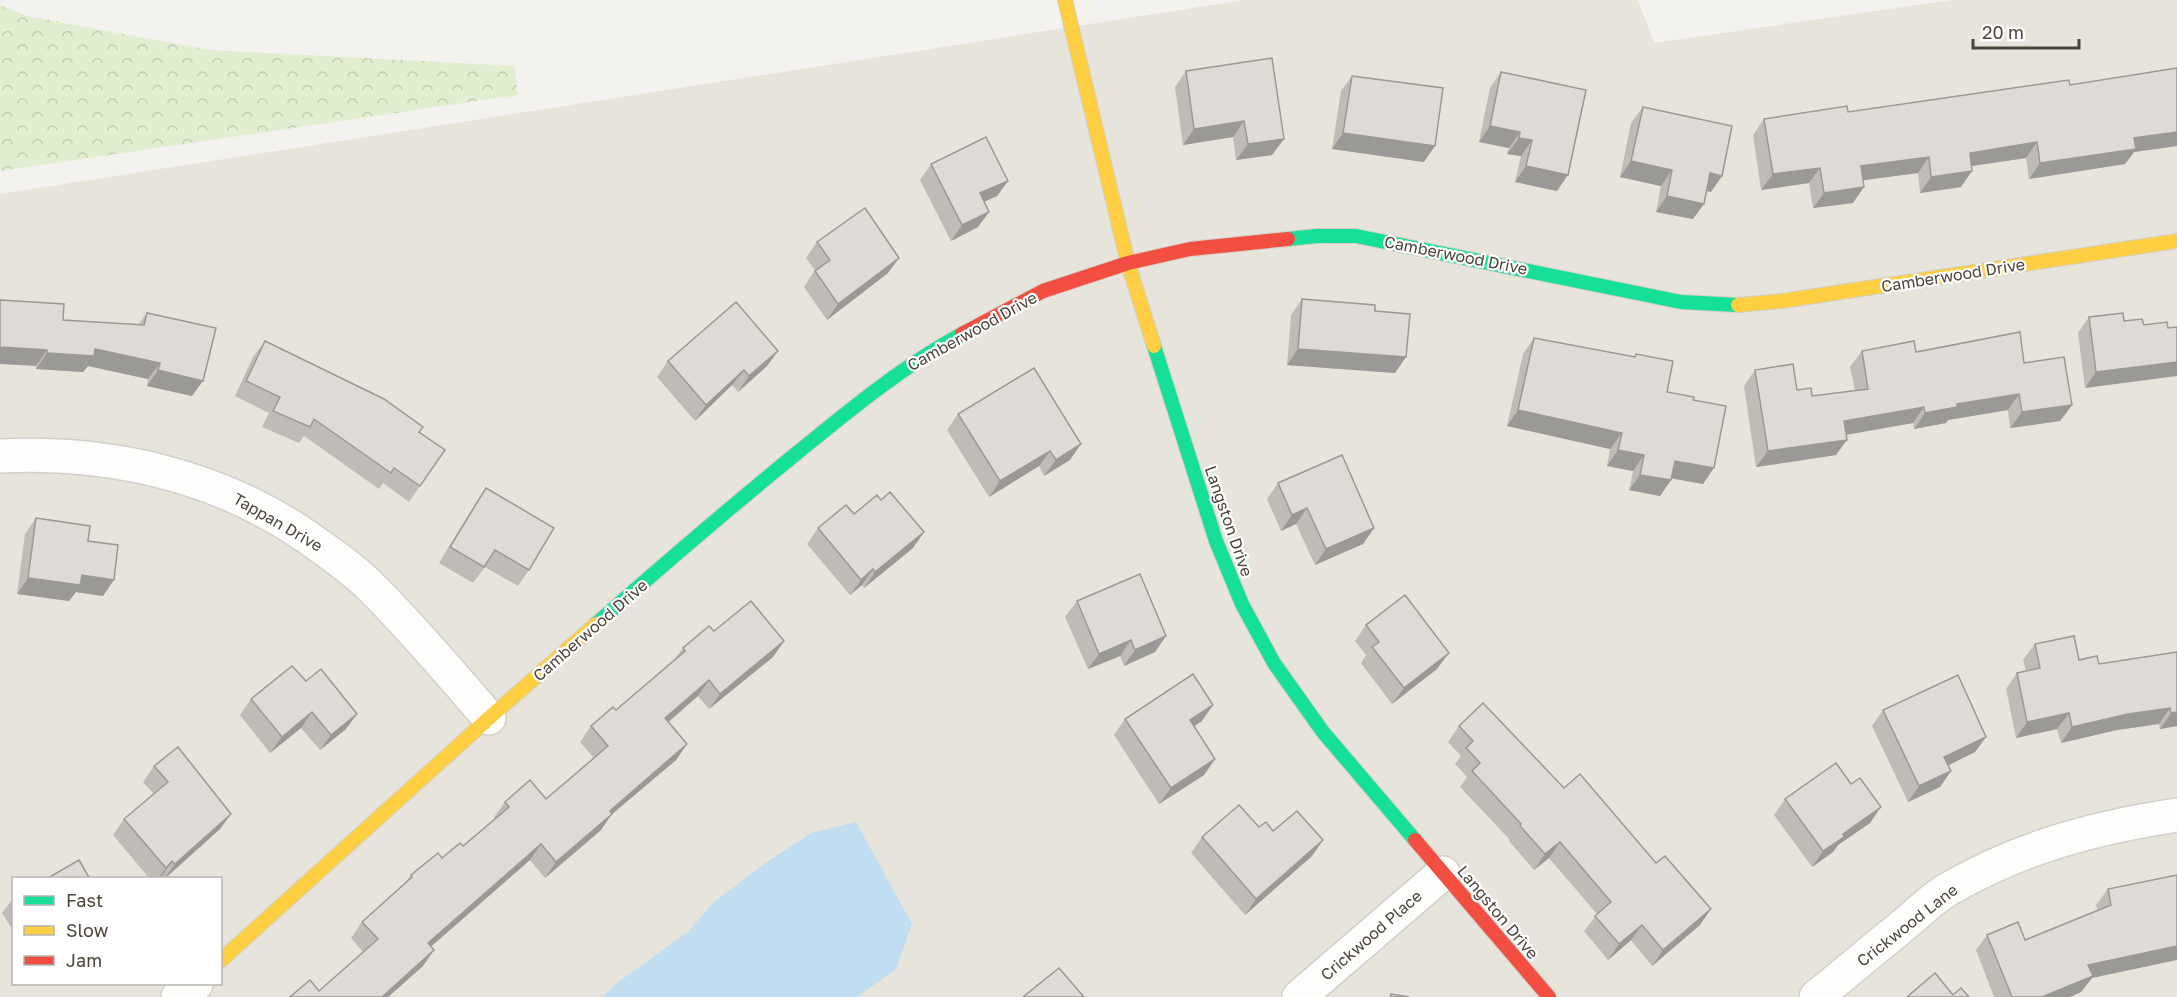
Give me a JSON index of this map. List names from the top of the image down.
{
  "streets": {
    "street": [
      "Camberwood Drive",
      "Langston Drive",
      "Tappan Drive",
      "Crickwood Lane",
      "Crickwood Place"
    ]
  },
  "crossings": [
    ["Camberwood Drive", "Langston Drive"],
    ["Camberwood Drive", "Tappan Drive"],
    ["Langston Drive", "Crickwood Place"]
  ],
  "legend": ["Fast", "Slow", "Jam"],
  "scale_bar": "20 m"
}
